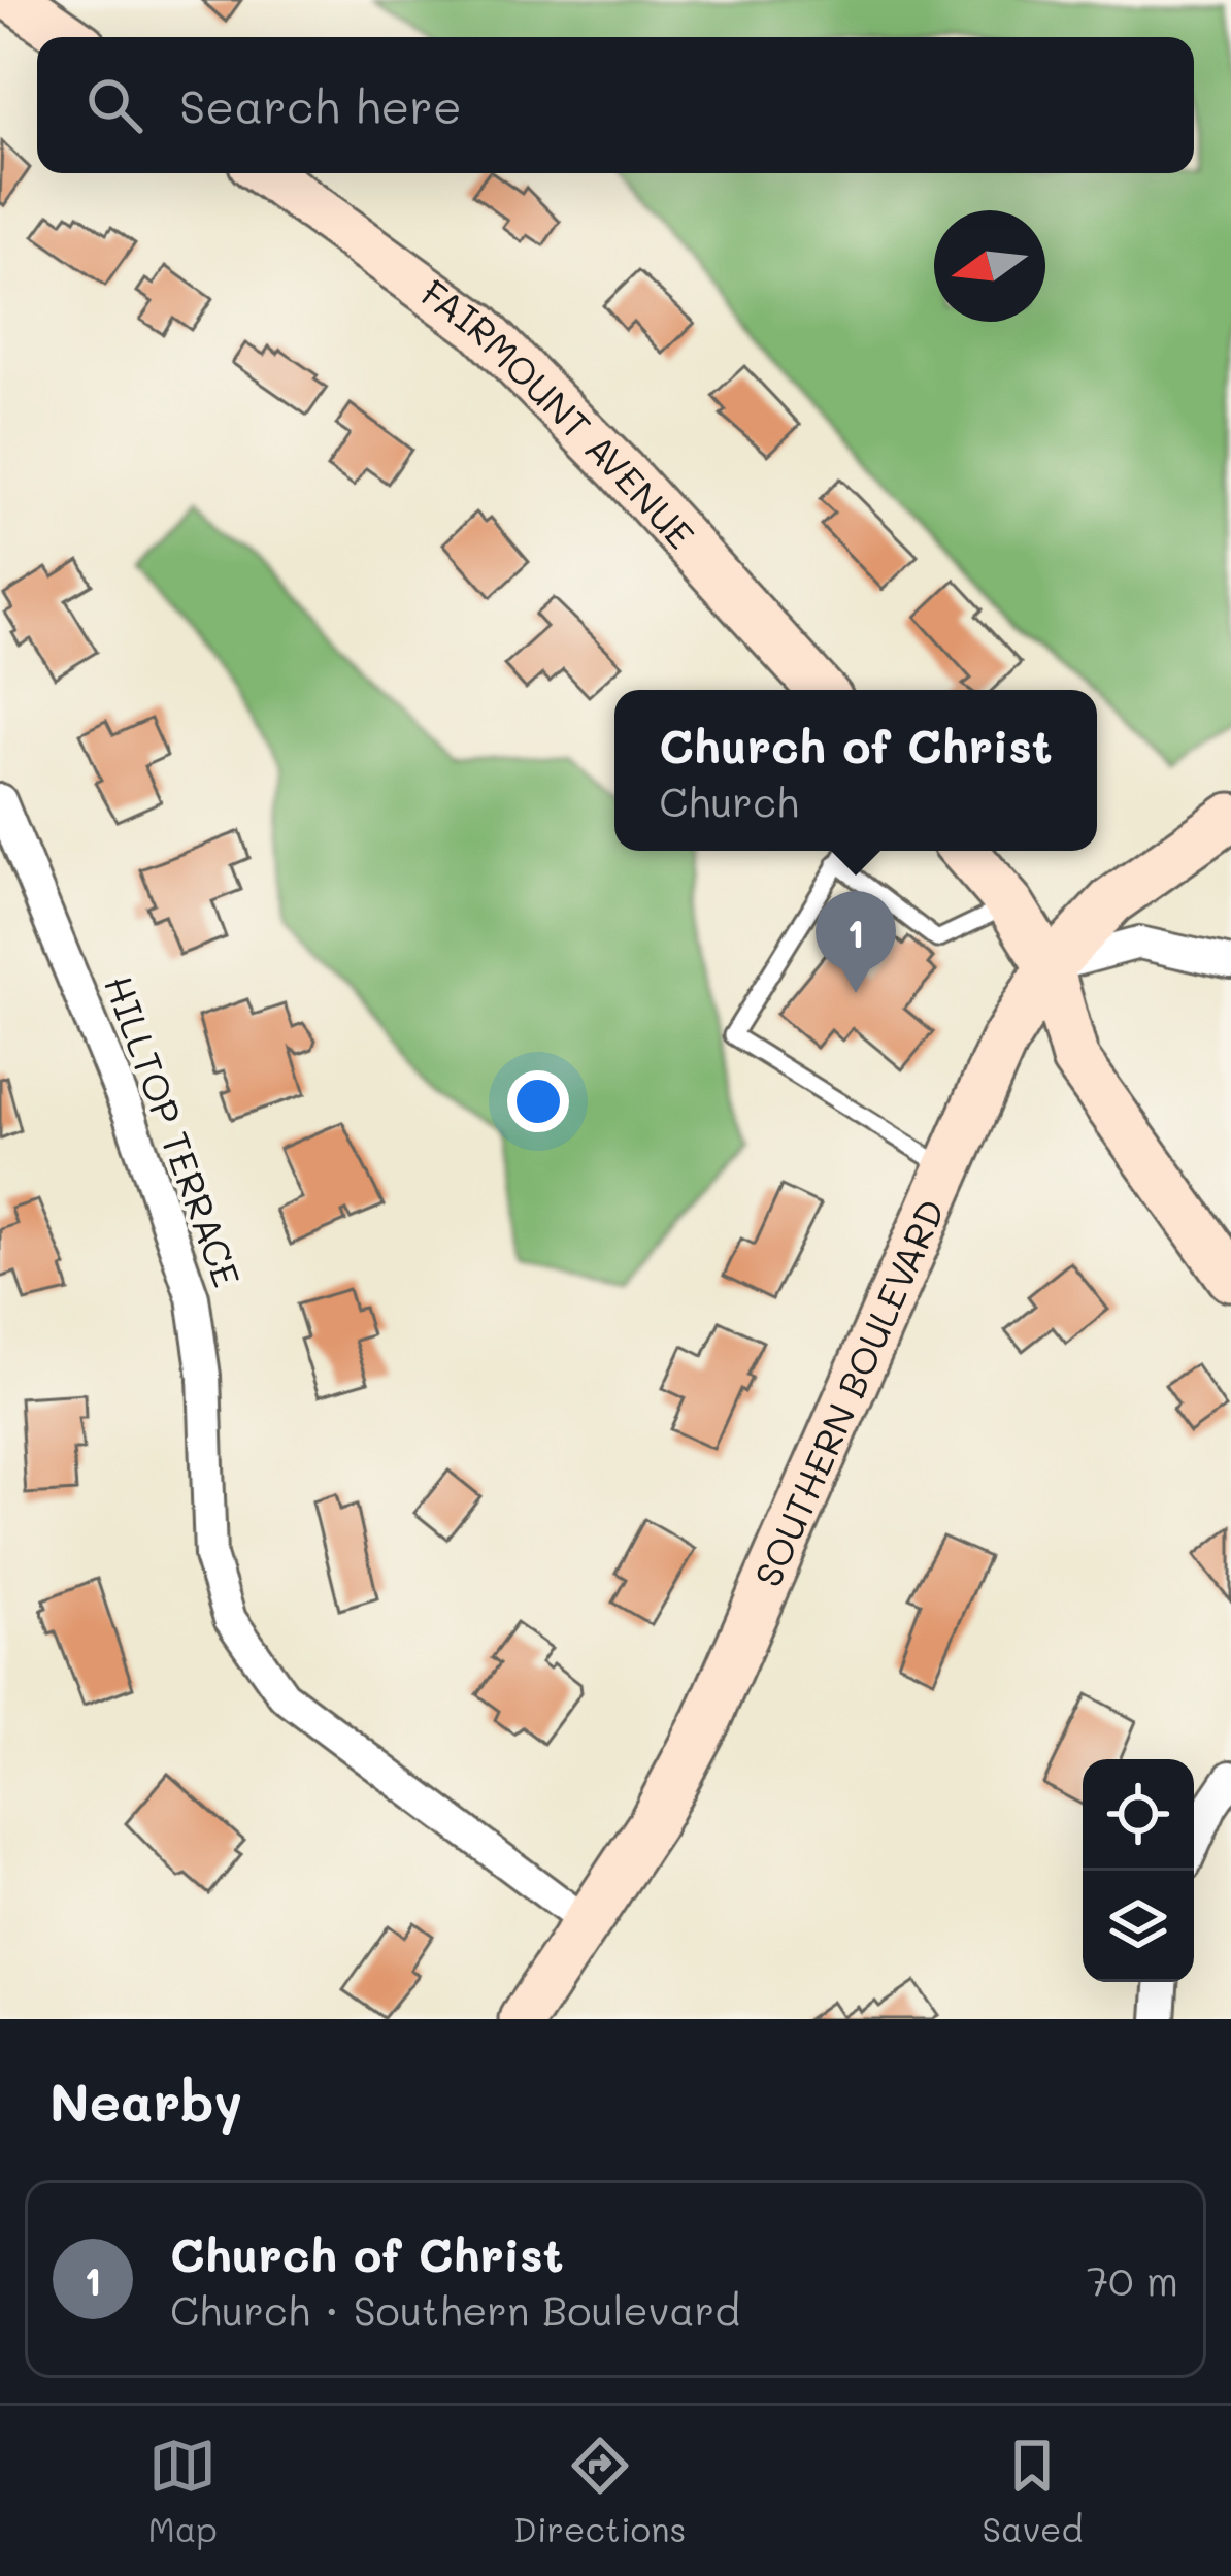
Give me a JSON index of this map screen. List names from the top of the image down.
{
  "streets": {
    "main road": ["FAIRMOUNT AVENUE", "SOUTHERN BOULEVARD"],
    "street": ["HILLTOP TERRACE"]
  },
  "crossings": [
    ["HILLTOP TERRACE", "SOUTHERN BOULEVARD"]
  ],
  "north": "left",
  "page": {
    "search": "Search here",
    "popup": ["Church of Christ", "Church"],
    "pins": "1",
    "heading": "Nearby",
    "list": [
      {
        "mark": "1",
        "name": "Church of Christ",
        "note": "Church · Southern Boulevard",
        "value": "70 m"
      }
    ],
    "nav": ["Map", "Directions", "Saved"]
  }
}
